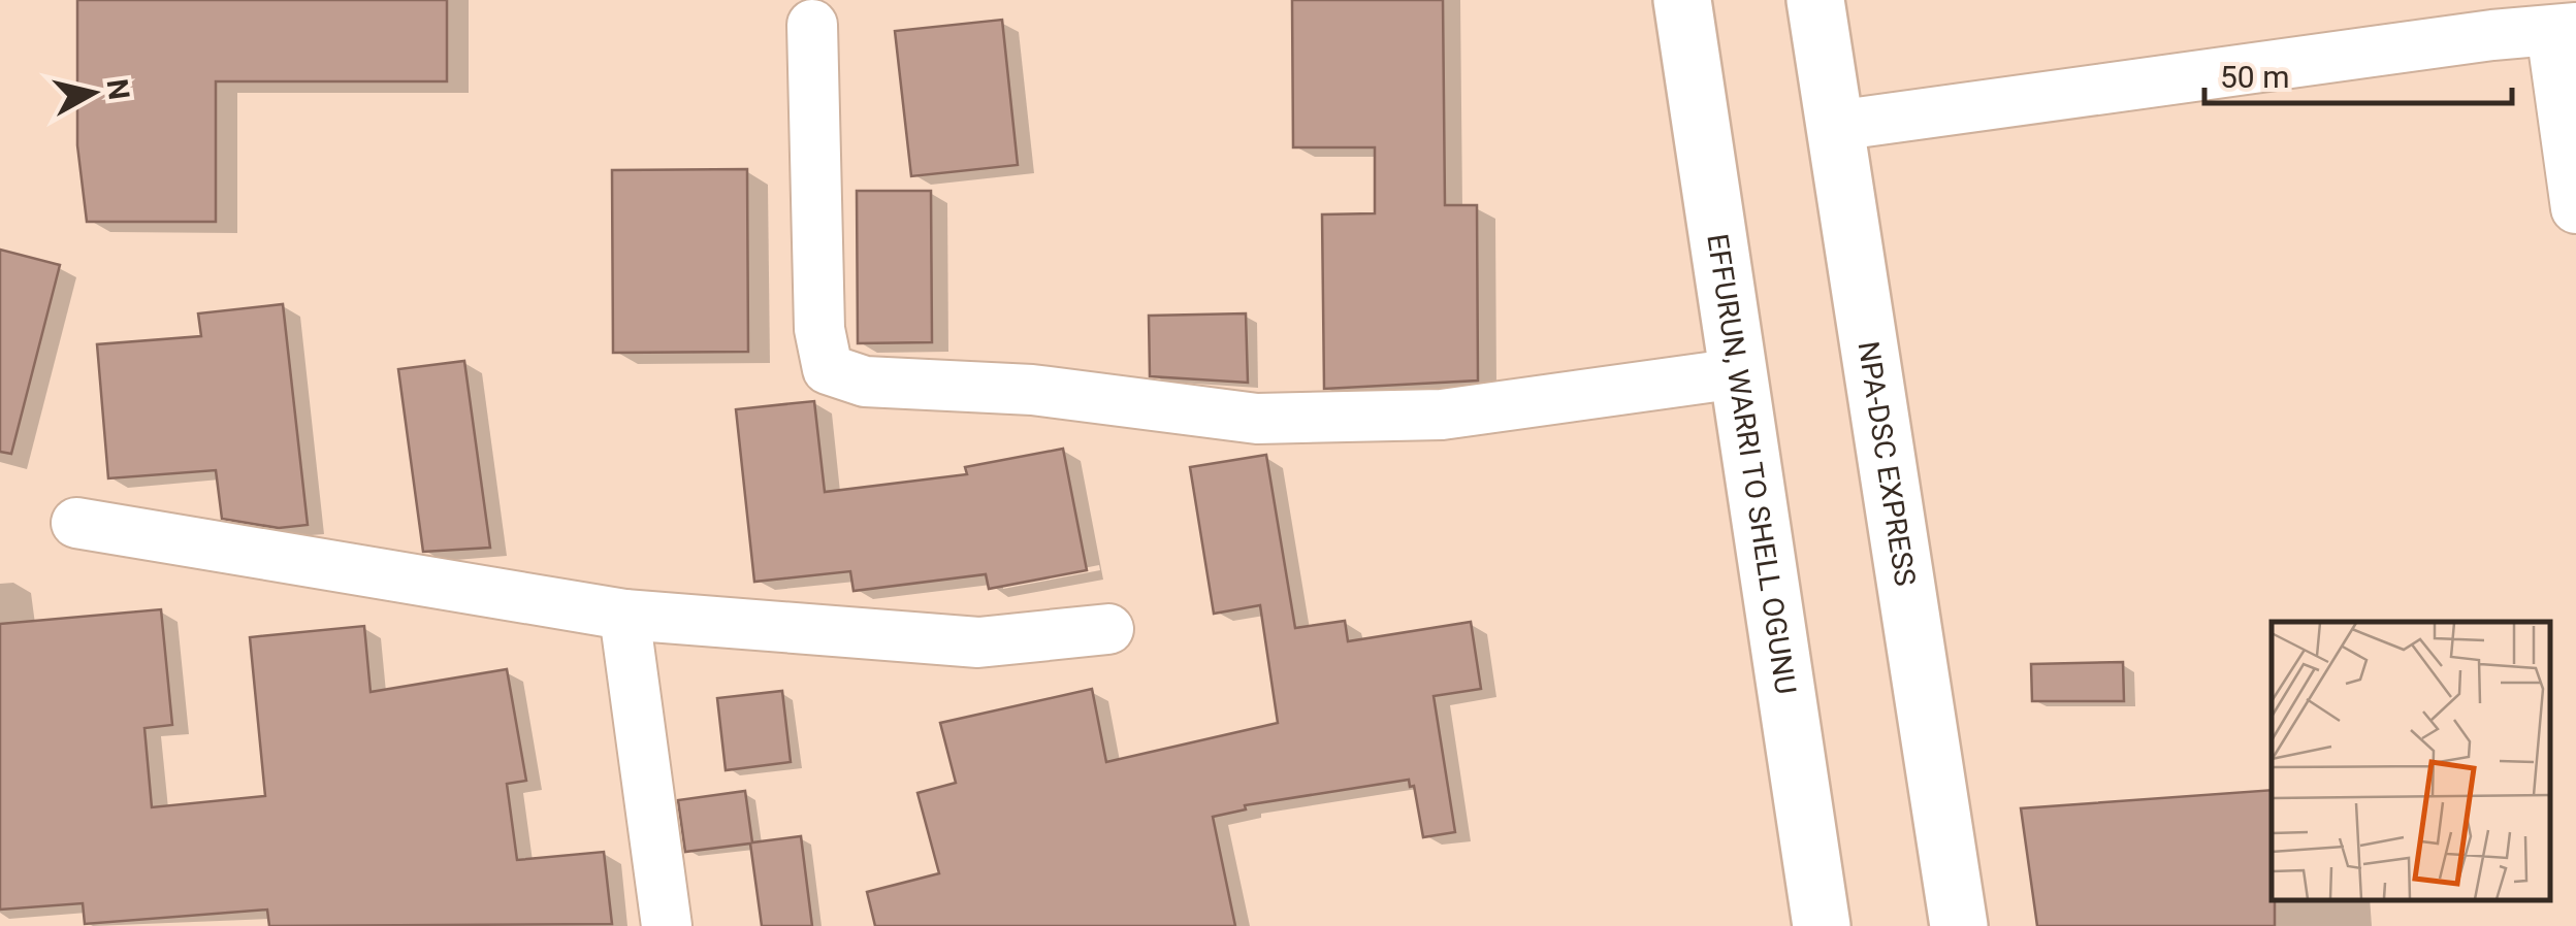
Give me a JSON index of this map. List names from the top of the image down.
{
  "streets": {
    "main road": ["EFFURUN, WARRI TO SHELL OGUNU", "NPA-DSC EXPRESS"]
  },
  "scale_bar": "50 m",
  "north": "right"
}
